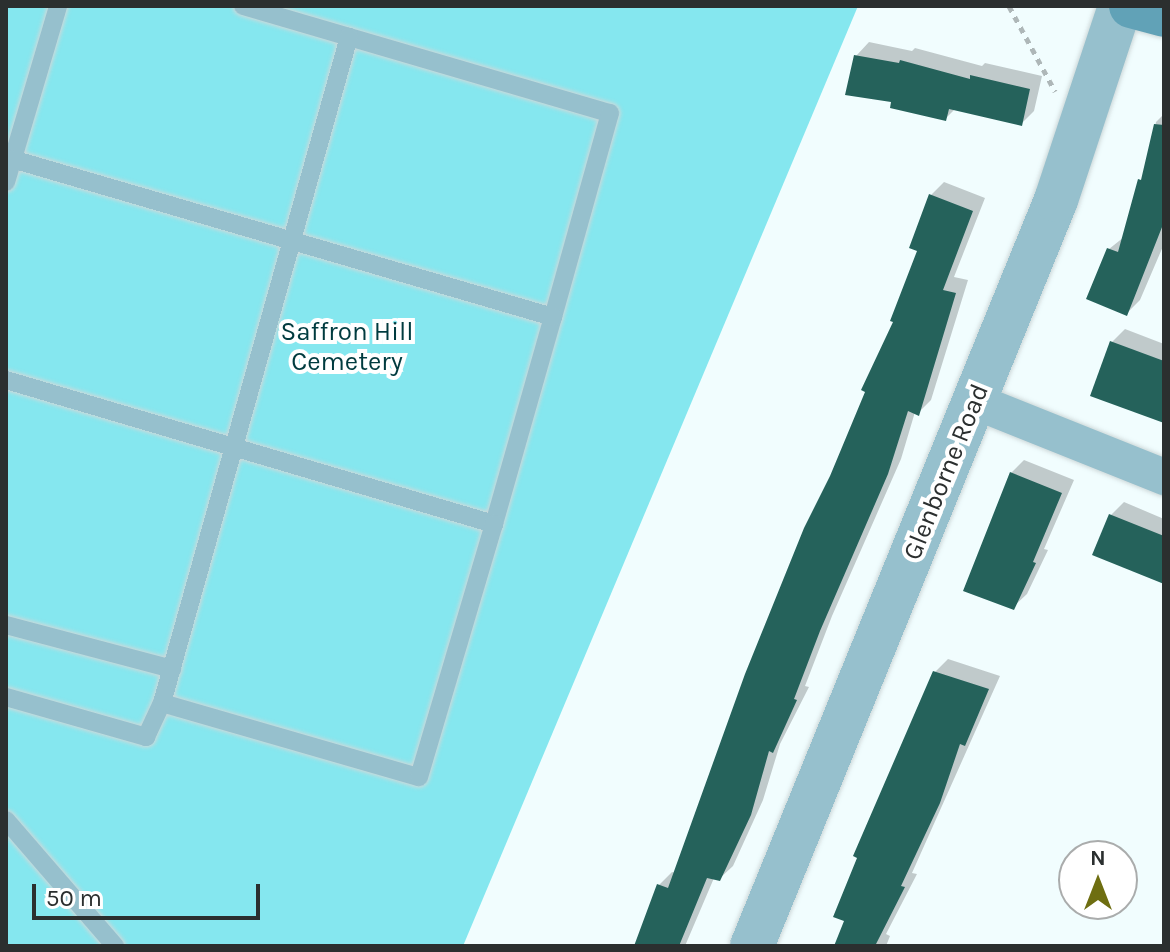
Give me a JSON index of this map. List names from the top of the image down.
{
  "streets": {
    "street": ["Glenborne Road"]
  },
  "parks": ["Saffron Hill Cemetery"],
  "scale_bar": "50 m",
  "north": "top"
}
